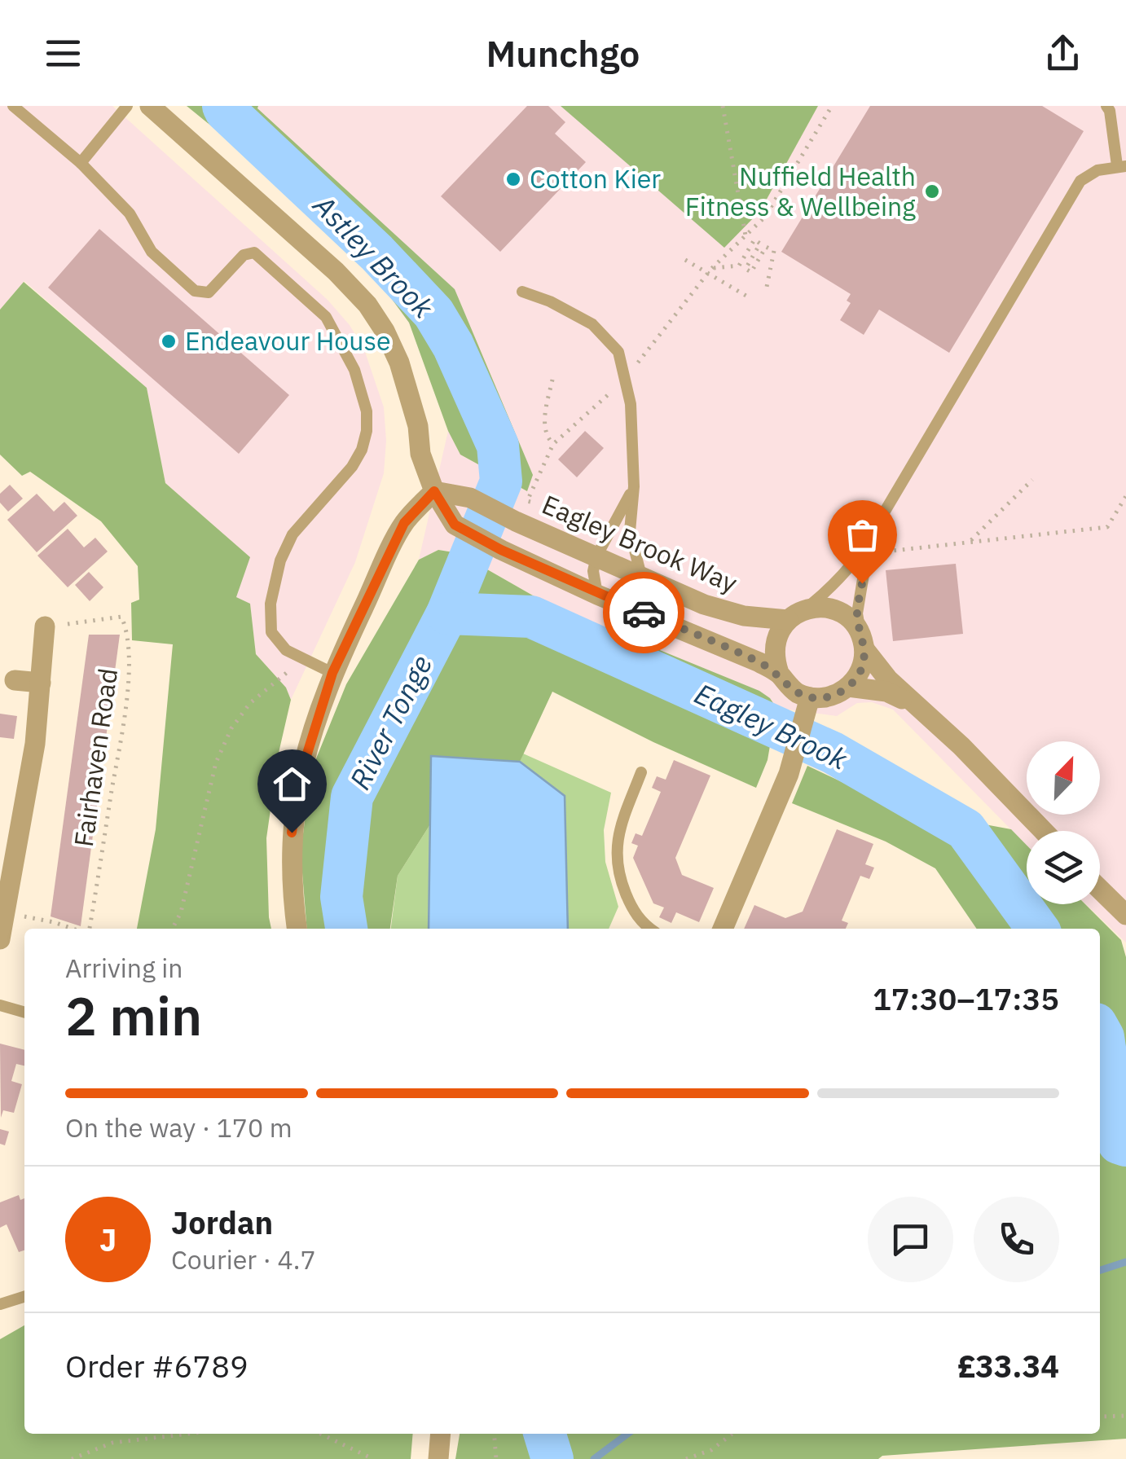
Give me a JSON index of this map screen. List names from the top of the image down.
{
  "streets": {
    "street": ["Eagley Brook Way"],
    "path": ["Fairhaven Road"]
  },
  "water": ["Astley Brook", "River Tonge", "Eagley Brook"],
  "places": ["Cotton Kier", "Nuffield Health Fitness & Wellbeing", "Endeavour House"],
  "north": "top right",
  "page": {
    "header": "Munchgo",
    "heading": ["2 min", "Arriving in", "17:30–17:35"],
    "panel": [
      "Jordan",
      "Courier · 4.7",
      "Order #6789",
      "£33.34"
    ],
    "bar": "On the way · 170 m",
    "round": "J"
  }
}
